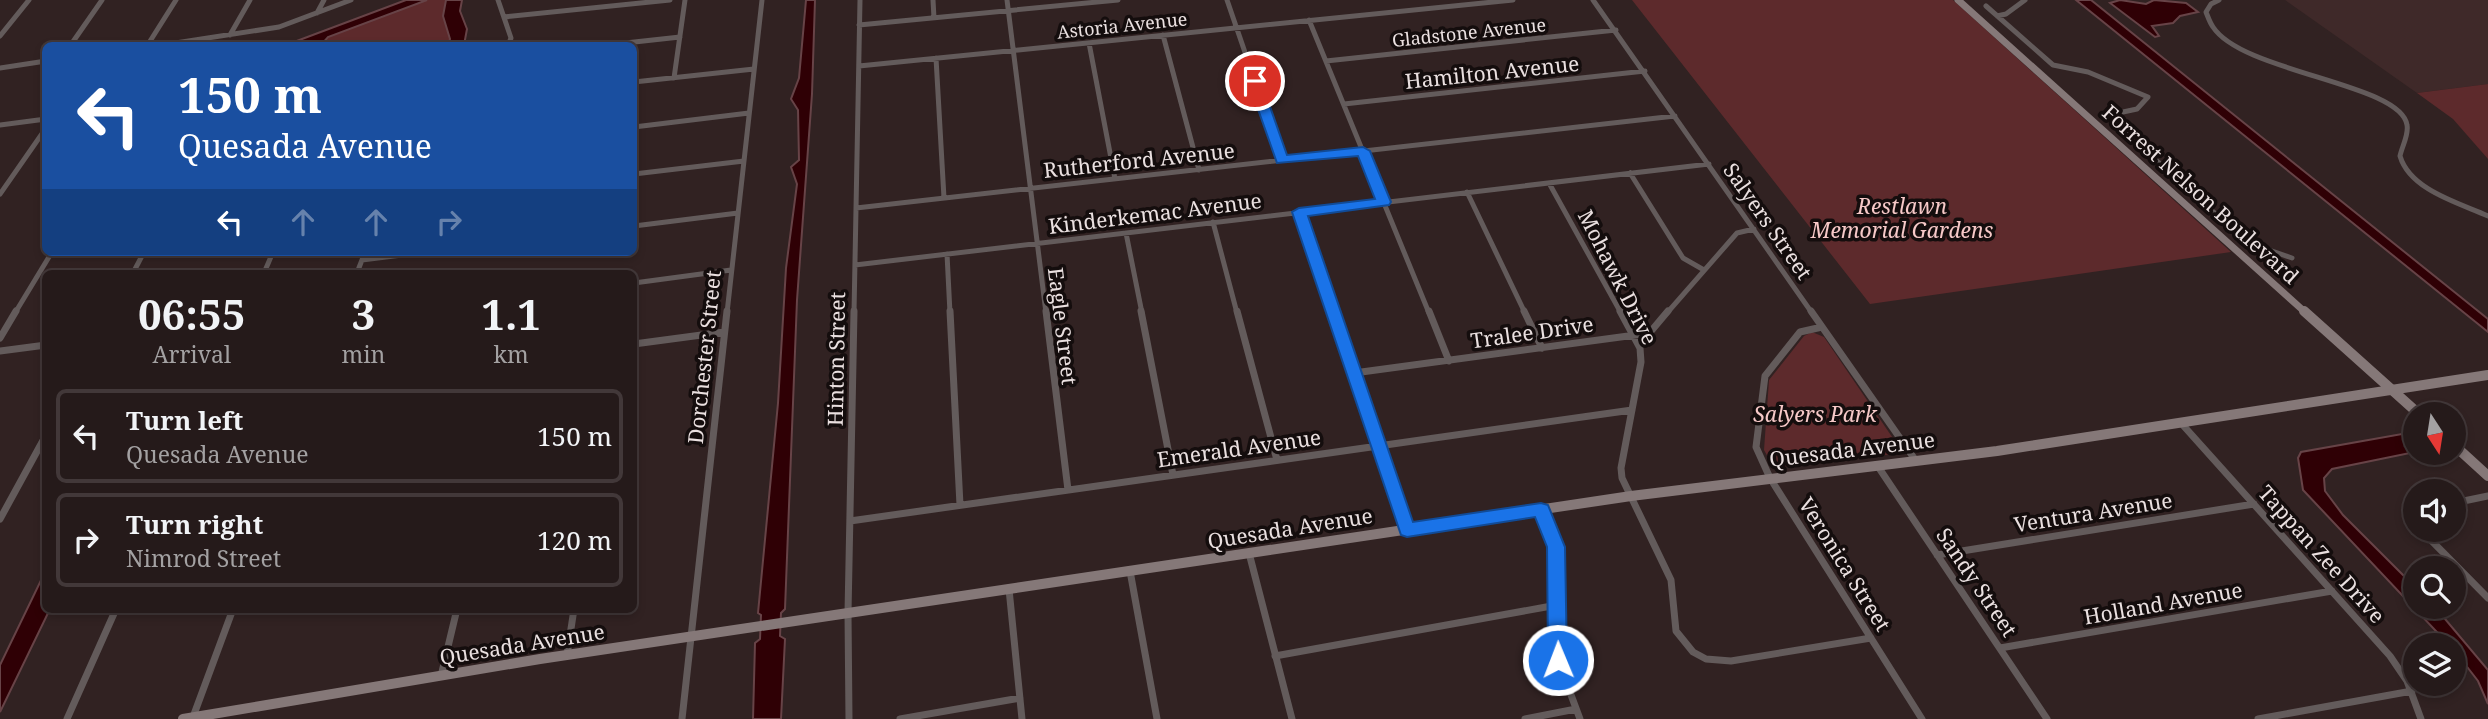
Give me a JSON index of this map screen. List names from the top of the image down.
{
  "streets": {
    "street": [
      "Astoria Avenue",
      "Gladstone Avenue",
      "Hamilton Avenue",
      "Rutherford Avenue",
      "Forrest Nelson Boulevard",
      "Kinderkemac Avenue",
      "Salyers Street",
      "Mohawk Drive",
      "Eagle Street",
      "Tralee Drive",
      "Dorchester Street",
      "Hinton Street",
      "Emerald Avenue",
      "Quesada Avenue",
      "Ventura Avenue",
      "Tappan Zee Drive",
      "Veronica Street",
      "Sandy Street",
      "Holland Avenue"
    ]
  },
  "crossings": [
    ["Astoria Avenue", "Eagle Street"],
    ["Astoria Avenue", "Hinton Street"],
    ["Gladstone Avenue", "Salyers Street"],
    ["Hamilton Avenue", "Salyers Street"],
    ["Rutherford Avenue", "Salyers Street"],
    ["Rutherford Avenue", "Eagle Street"],
    ["Rutherford Avenue", "Hinton Street"],
    ["Forrest Nelson Boulevard", "Quesada Avenue"],
    ["Kinderkemac Avenue", "Salyers Street"],
    ["Kinderkemac Avenue", "Mohawk Drive"],
    ["Kinderkemac Avenue", "Eagle Street"],
    ["Kinderkemac Avenue", "Hinton Street"],
    ["Salyers Street", "Tralee Drive"],
    ["Salyers Street", "Quesada Avenue"],
    ["Salyers Street", "Veronica Street"],
    ["Mohawk Drive", "Tralee Drive"],
    ["Mohawk Drive", "Emerald Avenue"],
    ["Mohawk Drive", "Quesada Avenue"],
    ["Mohawk Drive", "Veronica Street"],
    ["Eagle Street", "Emerald Avenue"],
    ["Dorchester Street", "Quesada Avenue"],
    ["Hinton Street", "Emerald Avenue"],
    ["Hinton Street", "Quesada Avenue"],
    ["Quesada Avenue", "Tappan Zee Drive"],
    ["Quesada Avenue", "Veronica Street"],
    ["Quesada Avenue", "Sandy Street"],
    ["Ventura Avenue", "Tappan Zee Drive"],
    ["Ventura Avenue", "Sandy Street"],
    ["Tappan Zee Drive", "Holland Avenue"],
    ["Sandy Street", "Holland Avenue"]
  ],
  "parks": ["Restlawn Memorial Gardens", "Salyers Park"],
  "north": "bottom",
  "page": {
    "turn": ["150 m", "Quesada Avenue"],
    "eta": [
      "06:55",
      "Arrival",
      "3",
      "min",
      "1.1",
      "km"
    ],
    "list": [
      {
        "name": "Turn left",
        "note": "Quesada Avenue",
        "value": "150 m"
      },
      {
        "name": "Turn right",
        "note": "Nimrod Street",
        "value": "120 m"
      }
    ]
  }
}
